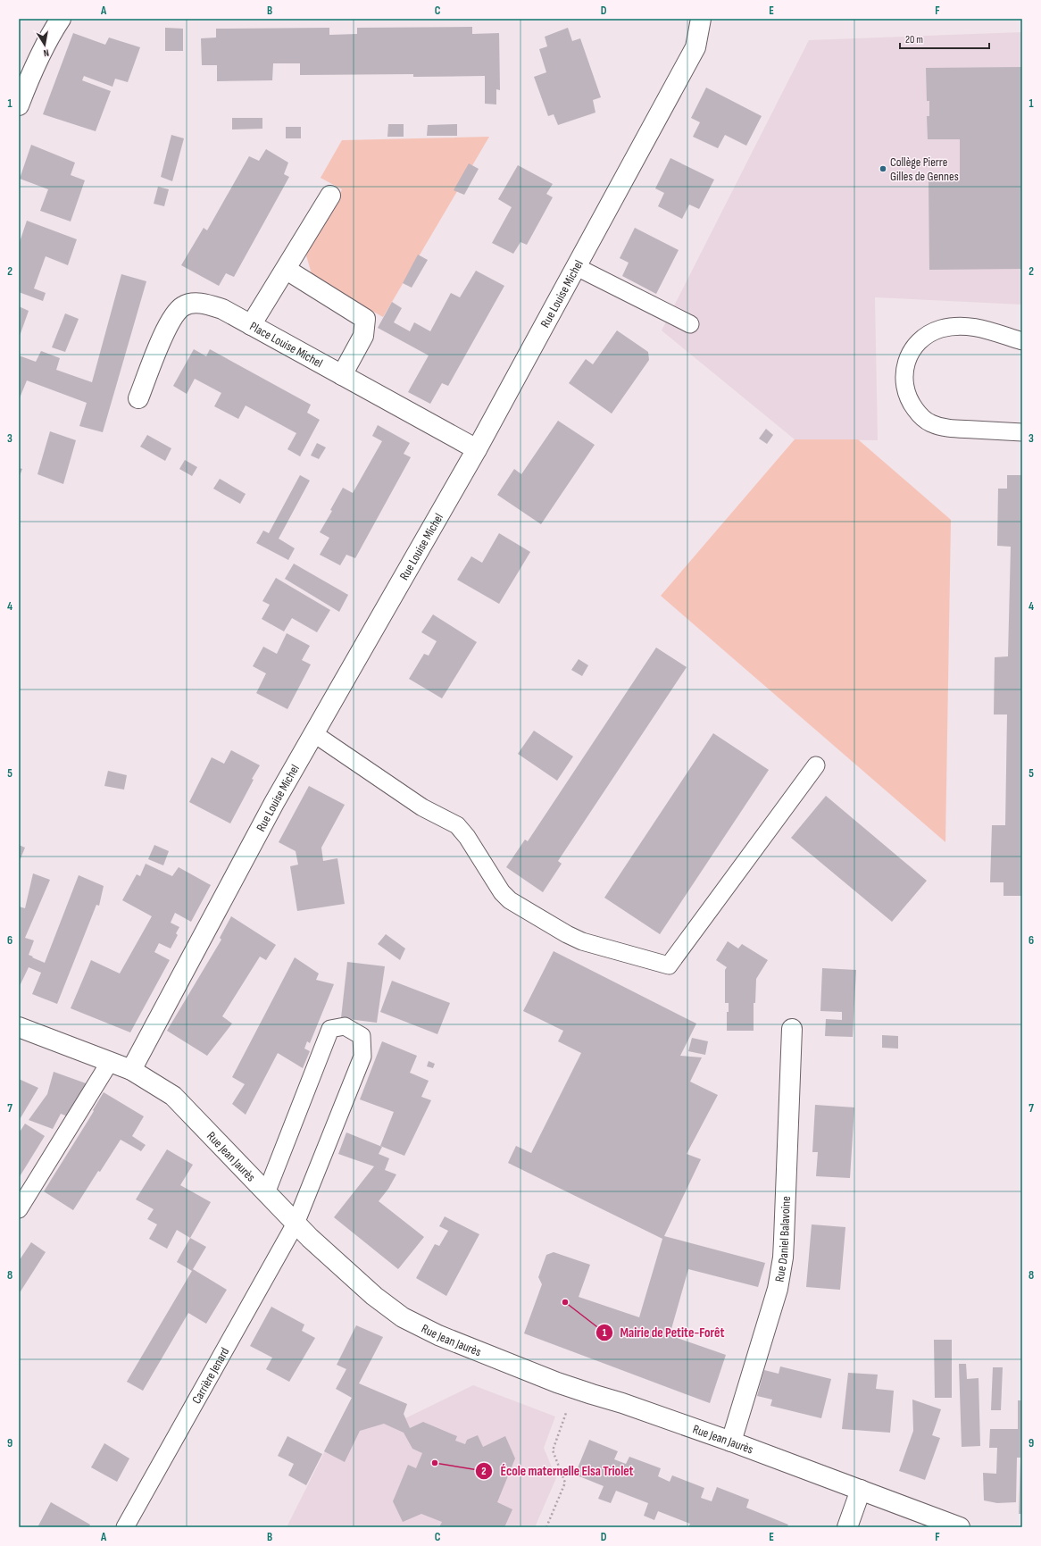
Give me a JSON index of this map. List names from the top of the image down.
{
  "streets": {
    "street": [
      "Rue Louise Michel",
      "Place Louise Michel",
      "Rue Jean Jaurès",
      "Rue Daniel Balavoine"
    ],
    "lane": ["Carrière Jenard"]
  },
  "crossings": [
    ["Rue Louise Michel", "Place Louise Michel"],
    ["Rue Louise Michel", "Rue Jean Jaurès"],
    ["Rue Jean Jaurès", "Rue Daniel Balavoine"],
    ["Rue Jean Jaurès", "Carrière Jenard"]
  ],
  "places": ["Collège Pierre Gilles de Gennes", "Mairie de Petite-Forêt", "École maternelle Elsa Triolet"],
  "scale_bar": "20 m",
  "north": "bottom",
  "grid": {
    "columns": [
      "A",
      "B",
      "C",
      "D",
      "E",
      "F"
    ],
    "rows": [
      "1",
      "2",
      "3",
      "4",
      "5",
      "6",
      "7",
      "8",
      "9"
    ]
  }
}
